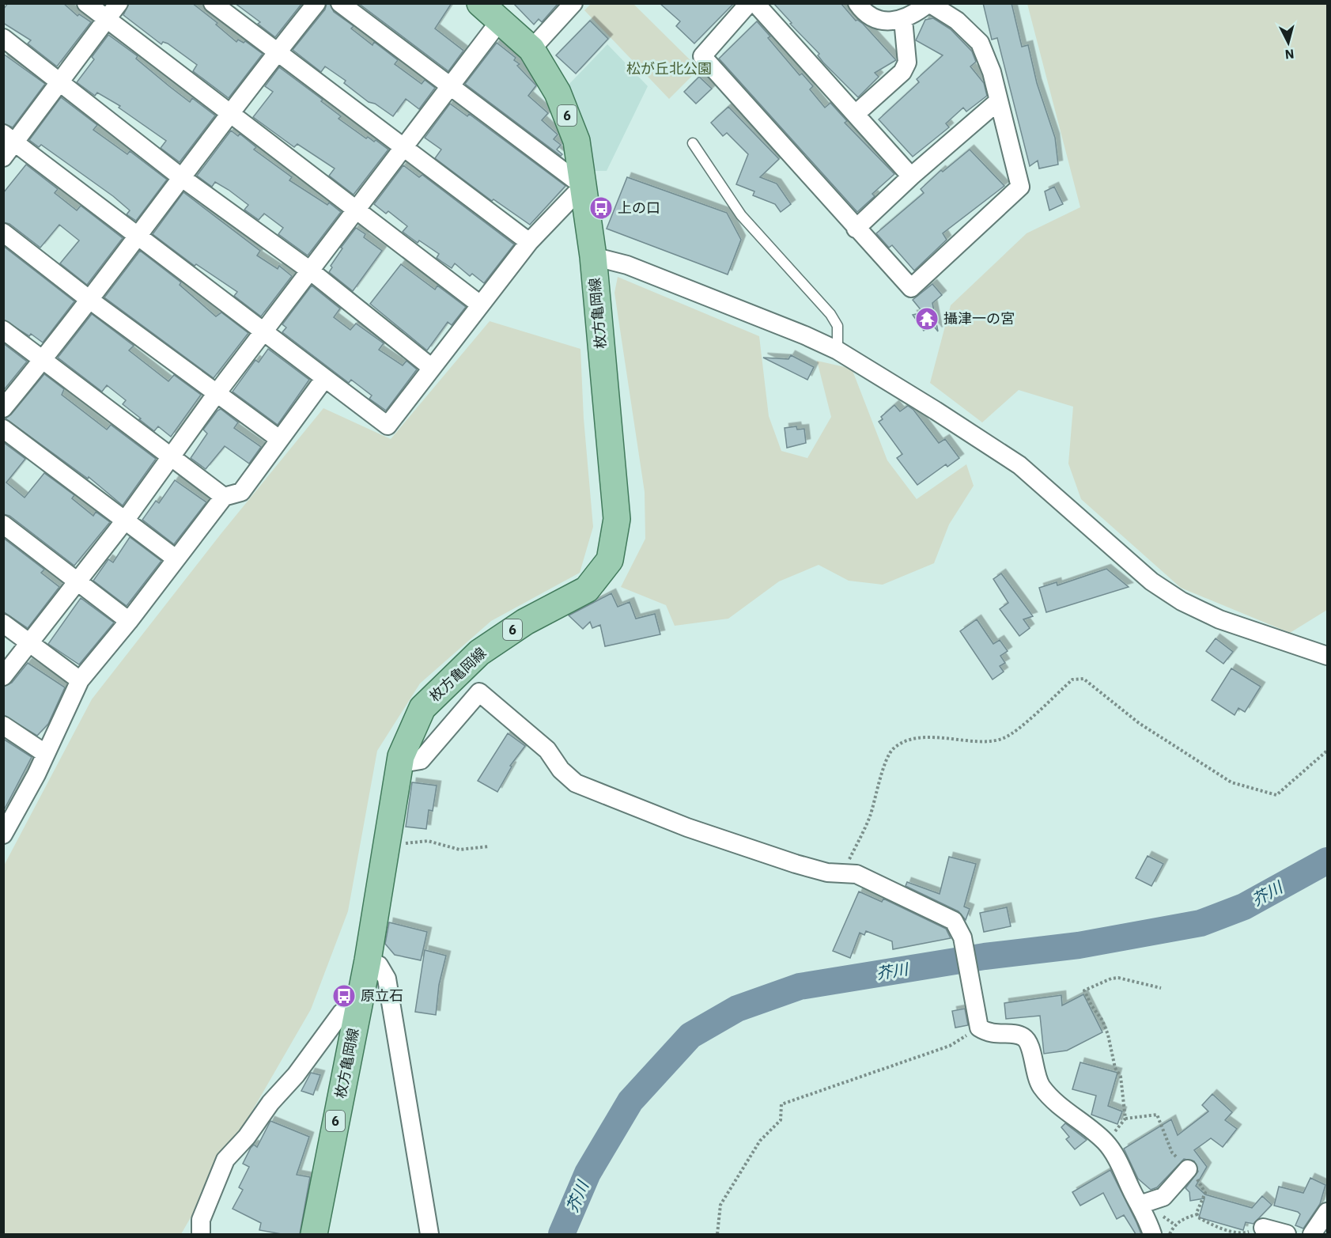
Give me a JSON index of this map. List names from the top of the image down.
{
  "streets": {
    "main road": ["6", "枚方亀岡線"]
  },
  "water": ["芥川"],
  "parks": ["松が丘北公園"],
  "places": {
    "bus stop": ["上の口", "原立石"],
    "temple": ["攝津一の宮"]
  },
  "north": "bottom"
}
